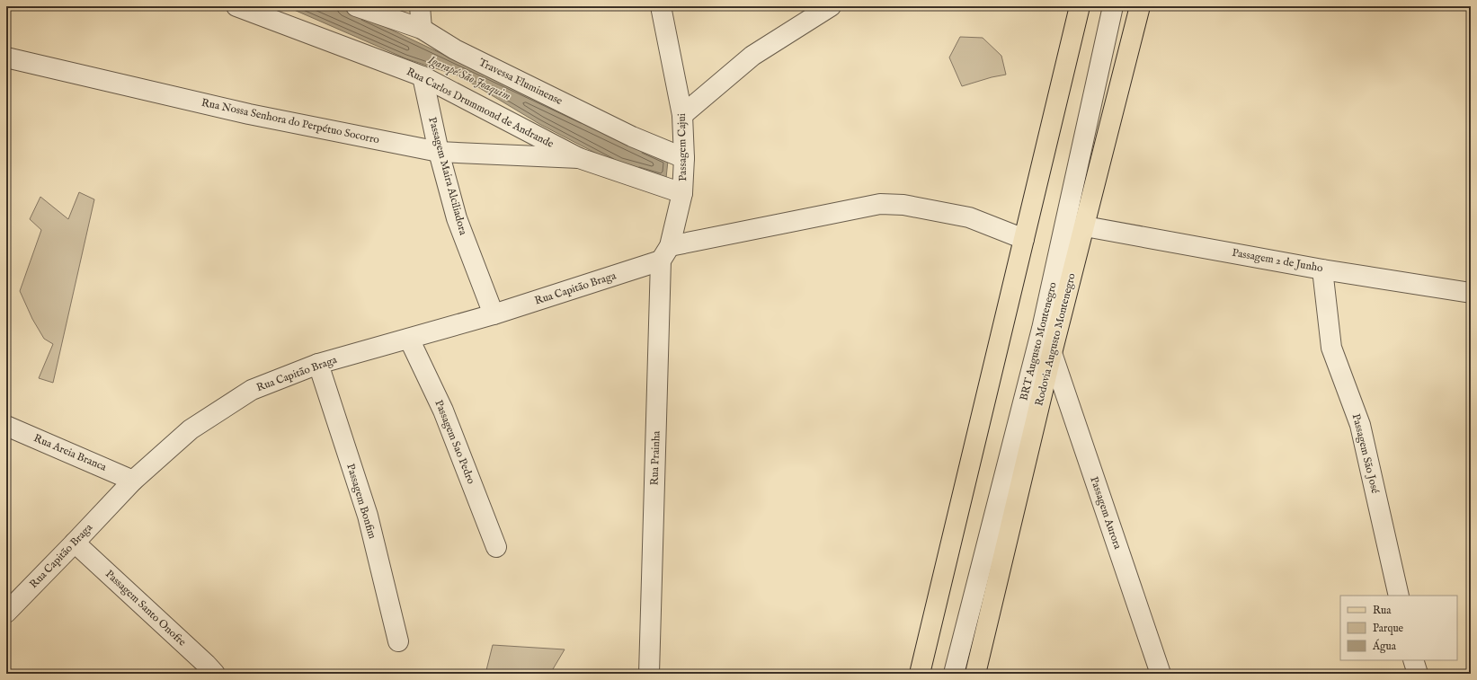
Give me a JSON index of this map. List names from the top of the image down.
{
  "streets": {
    "main road": ["Rodovia Augusto Montenegro"],
    "street": [
      "Travessa Fluminense",
      "Rua Carlos Drummond de Andrande",
      "Rua Nossa Senhora do Perpétuo Socorro",
      "Passagem Cajui",
      "Passagem Maira Alciliadora",
      "Passagem 2 de Junho",
      "Rua Capitão Braga",
      "BRT Augusto Montenegro",
      "Passagem Sao Pedro",
      "Rua Areia Branca",
      "Passagem São José",
      "Rua Prainha",
      "Passagem Bonfim",
      "Passagem Aurora",
      "Passagem Santo Onofre"
    ]
  },
  "crossings": [
    ["Travessa Fluminense", "Passagem Cajui"],
    ["Rua Carlos Drummond de Andrande", "Rua Nossa Senhora do Perpétuo Socorro"],
    ["Rua Carlos Drummond de Andrande", "Passagem Cajui"],
    ["Rua Carlos Drummond de Andrande", "Passagem Maira Alciliadora"],
    ["Rua Nossa Senhora do Perpétuo Socorro", "Passagem Maira Alciliadora"],
    ["Passagem Cajui", "Rua Capitão Braga"],
    ["Passagem Cajui", "Rua Prainha"],
    ["Passagem Maira Alciliadora", "Rua Capitão Braga"],
    ["Passagem 2 de Junho", "Rodovia Augusto Montenegro"],
    ["Passagem 2 de Junho", "Passagem São José"],
    ["Rua Capitão Braga", "Passagem Sao Pedro"],
    ["Rua Capitão Braga", "Rua Areia Branca"],
    ["Rua Capitão Braga", "Rua Prainha"],
    ["Rua Capitão Braga", "Passagem Bonfim"],
    ["Rua Capitão Braga", "Passagem Santo Onofre"],
    ["Rodovia Augusto Montenegro", "Passagem Aurora"]
  ],
  "water": ["Igarapé São Joaquim"],
  "legend": ["Rua", "Parque", "Água"]
}
